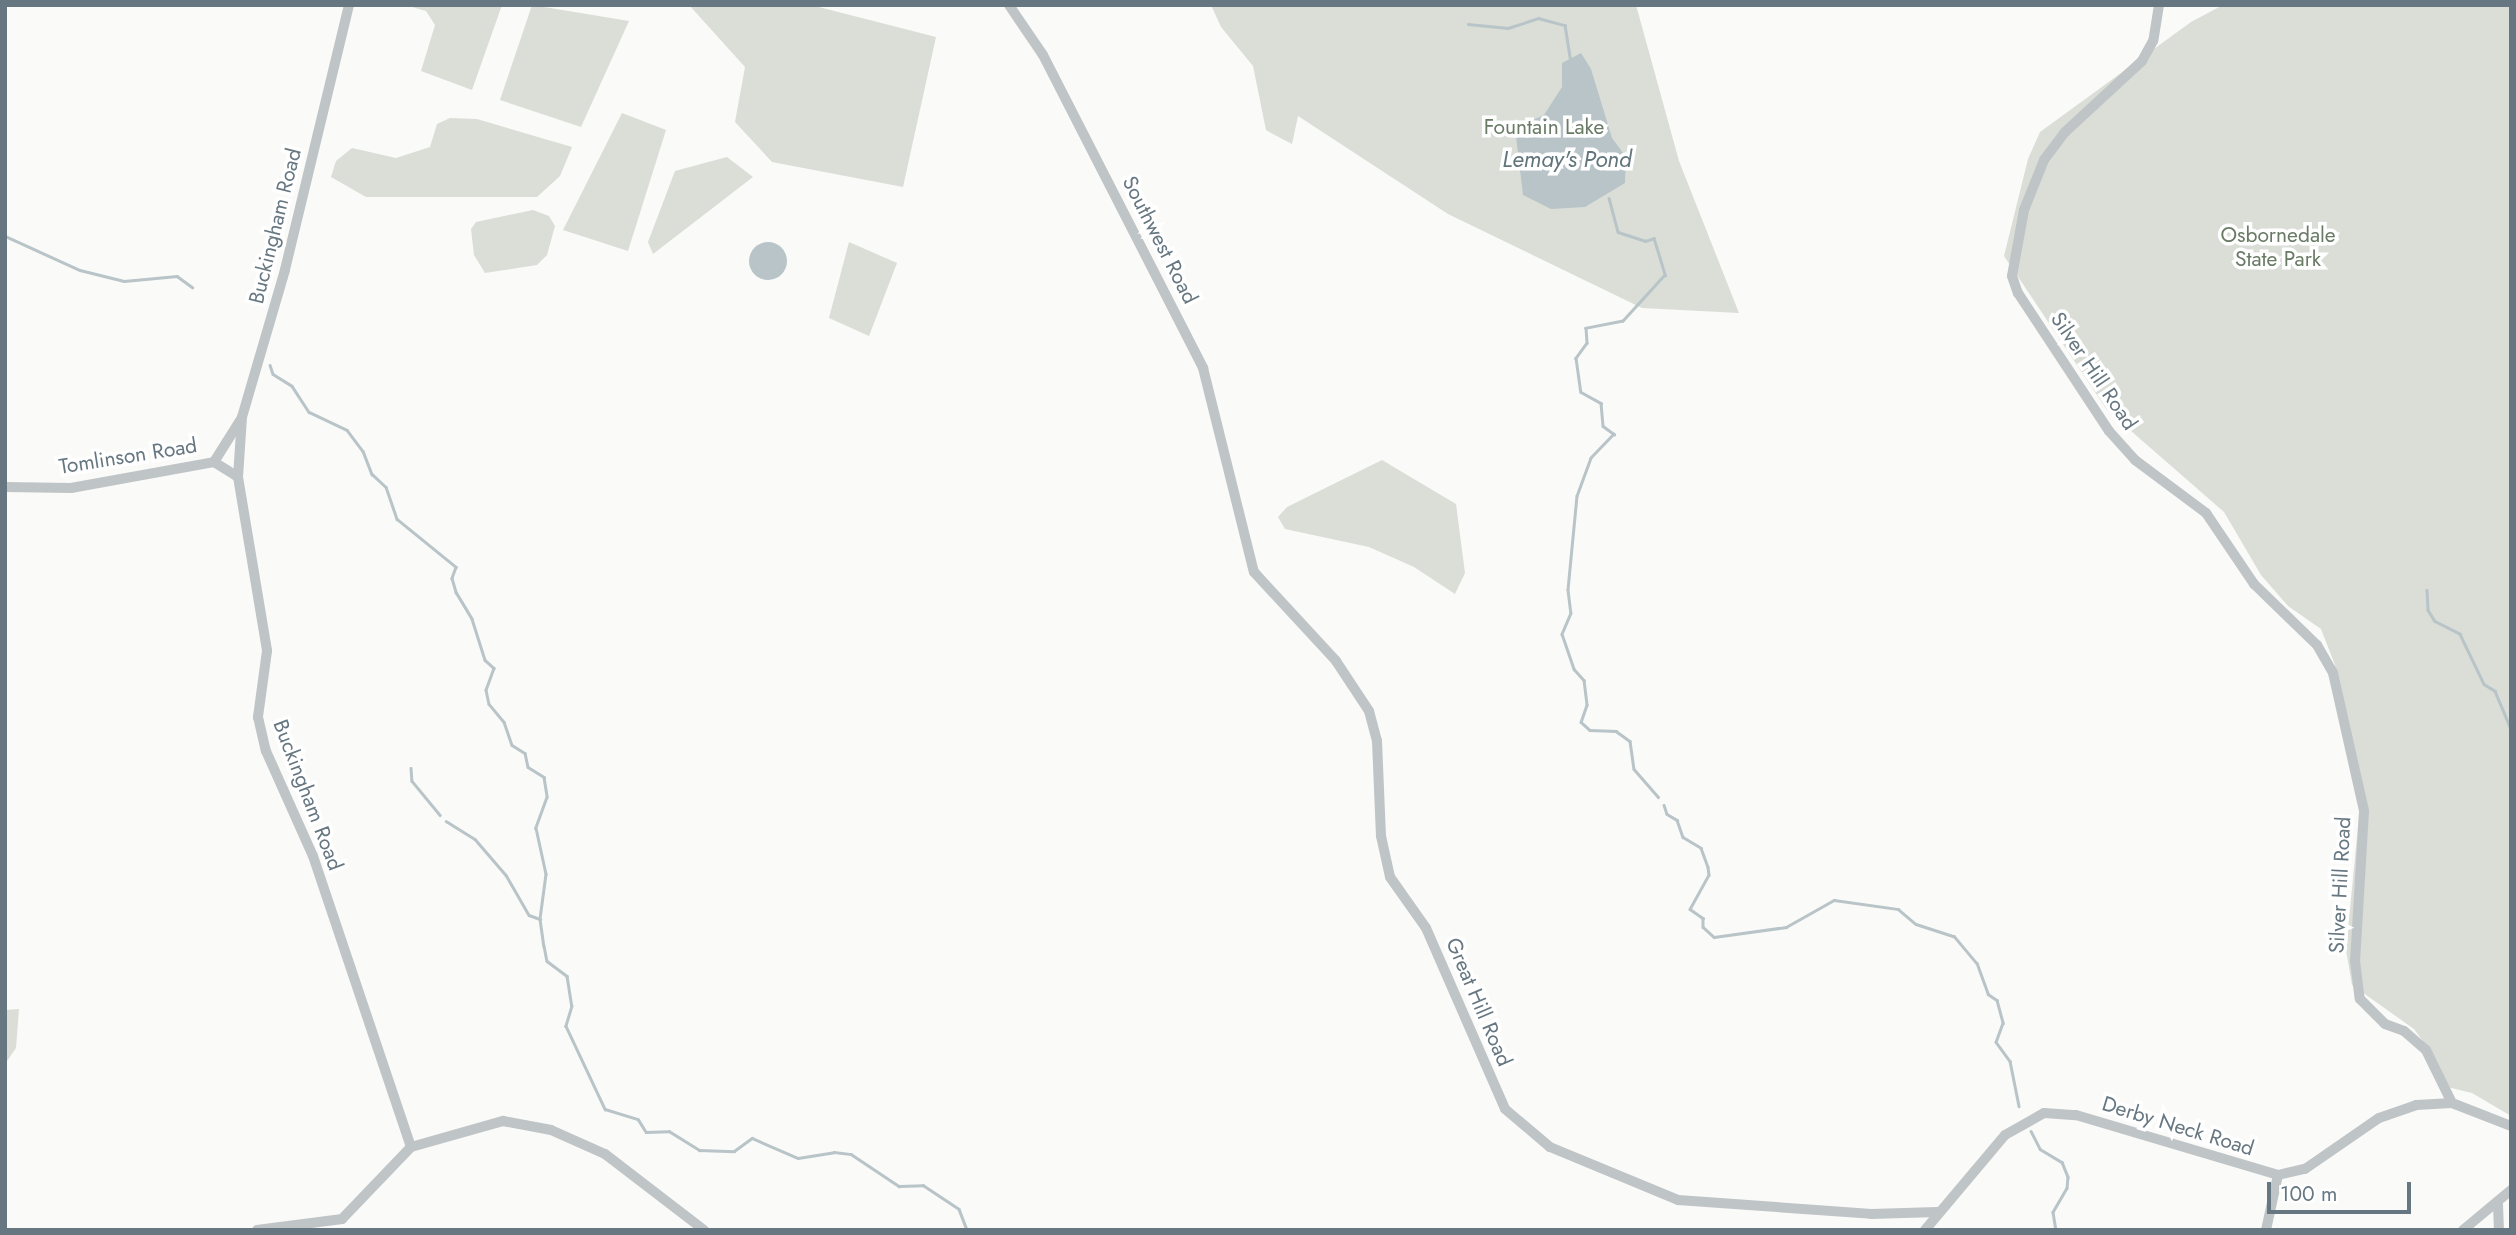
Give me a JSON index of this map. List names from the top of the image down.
{
  "streets": {
    "street": [
      "Buckingham Road",
      "Southwest Road",
      "Silver Hill Road",
      "Tomlinson Road",
      "Great Hill Road",
      "Derby Neck Road"
    ]
  },
  "crossings": [
    ["Buckingham Road", "Tomlinson Road"],
    ["Southwest Road", "Great Hill Road"],
    ["Great Hill Road", "Derby Neck Road"]
  ],
  "water": ["Lemay's Pond"],
  "parks": ["Fountain Lake", "Osbornedale State Park"],
  "scale_bar": "100 m"
}
